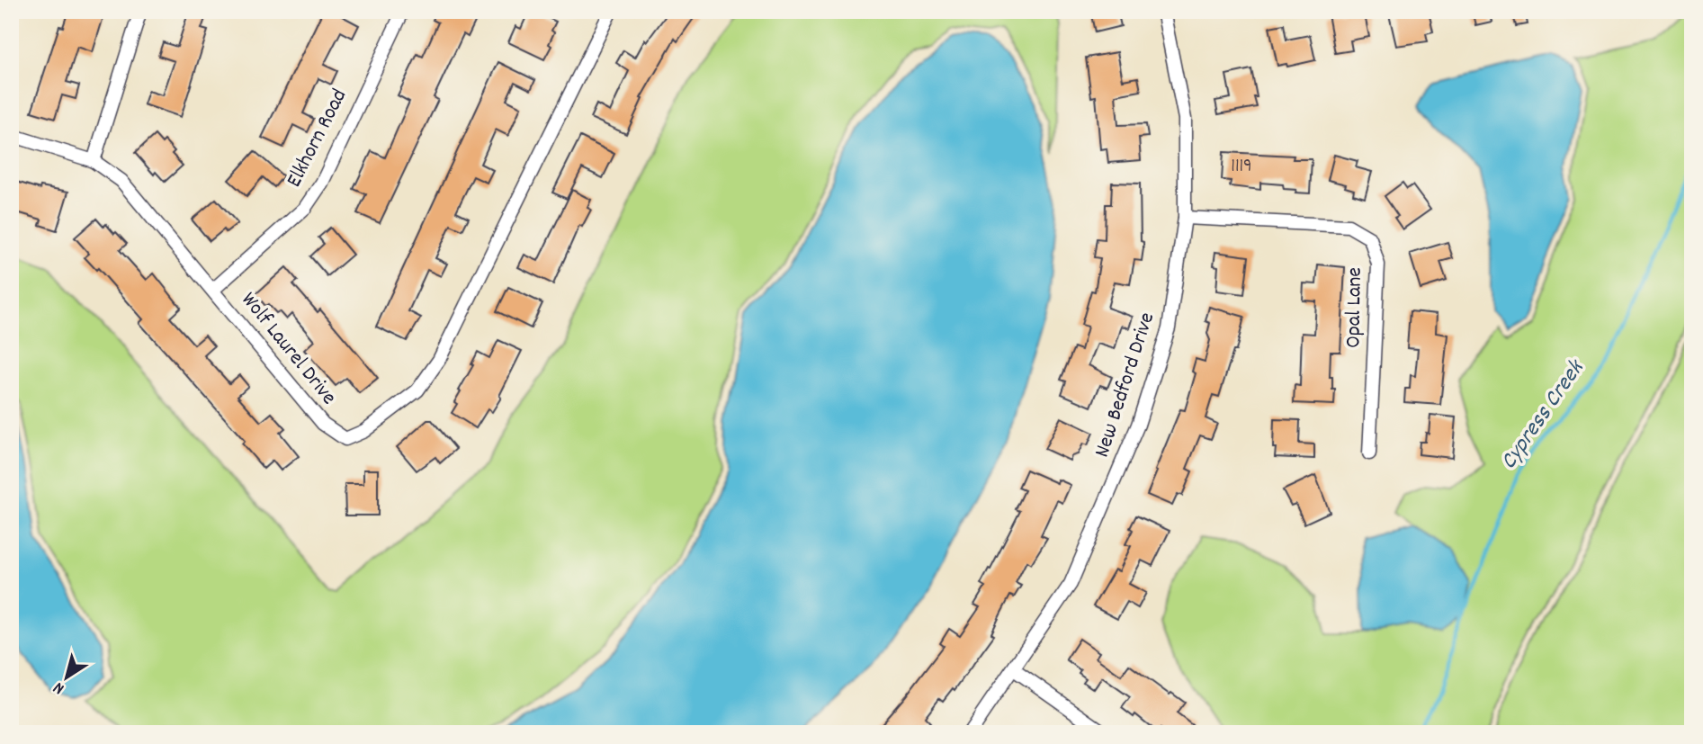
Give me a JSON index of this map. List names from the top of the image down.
{
  "streets": {
    "street": [
      "Elkhorn Road",
      "Opal Lane",
      "Wolf Laurel Drive",
      "New Bedford Drive"
    ]
  },
  "crossings": [
    ["Elkhorn Road", "Wolf Laurel Drive"],
    ["Opal Lane", "New Bedford Drive"]
  ],
  "water": ["Cypress Creek"],
  "house_numbers": ["1119"],
  "north": "bottom left"
}
